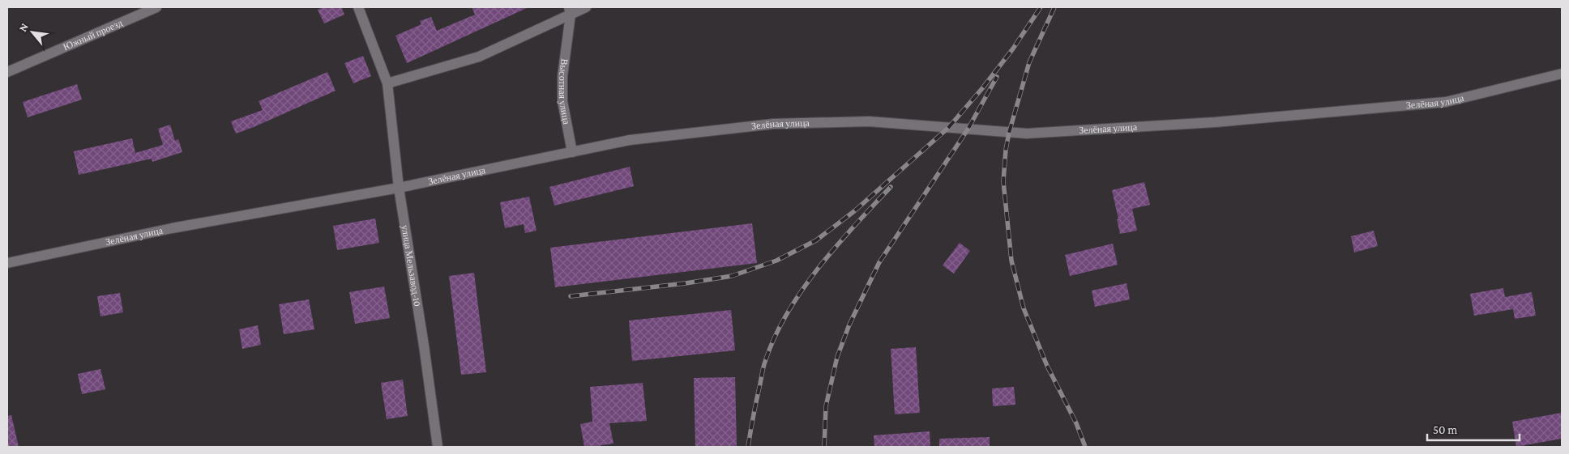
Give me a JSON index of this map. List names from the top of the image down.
{
  "streets": {
    "street": [
      "Южный проезд",
      "Высотная улица",
      "Зелёная улица",
      "улица Мельзавод-10"
    ]
  },
  "crossings": [
    ["Высотная улица", "Зелёная улица"],
    ["Зелёная улица", "улица Мельзавод-10"]
  ],
  "scale_bar": "50 m",
  "north": "top left"
}
